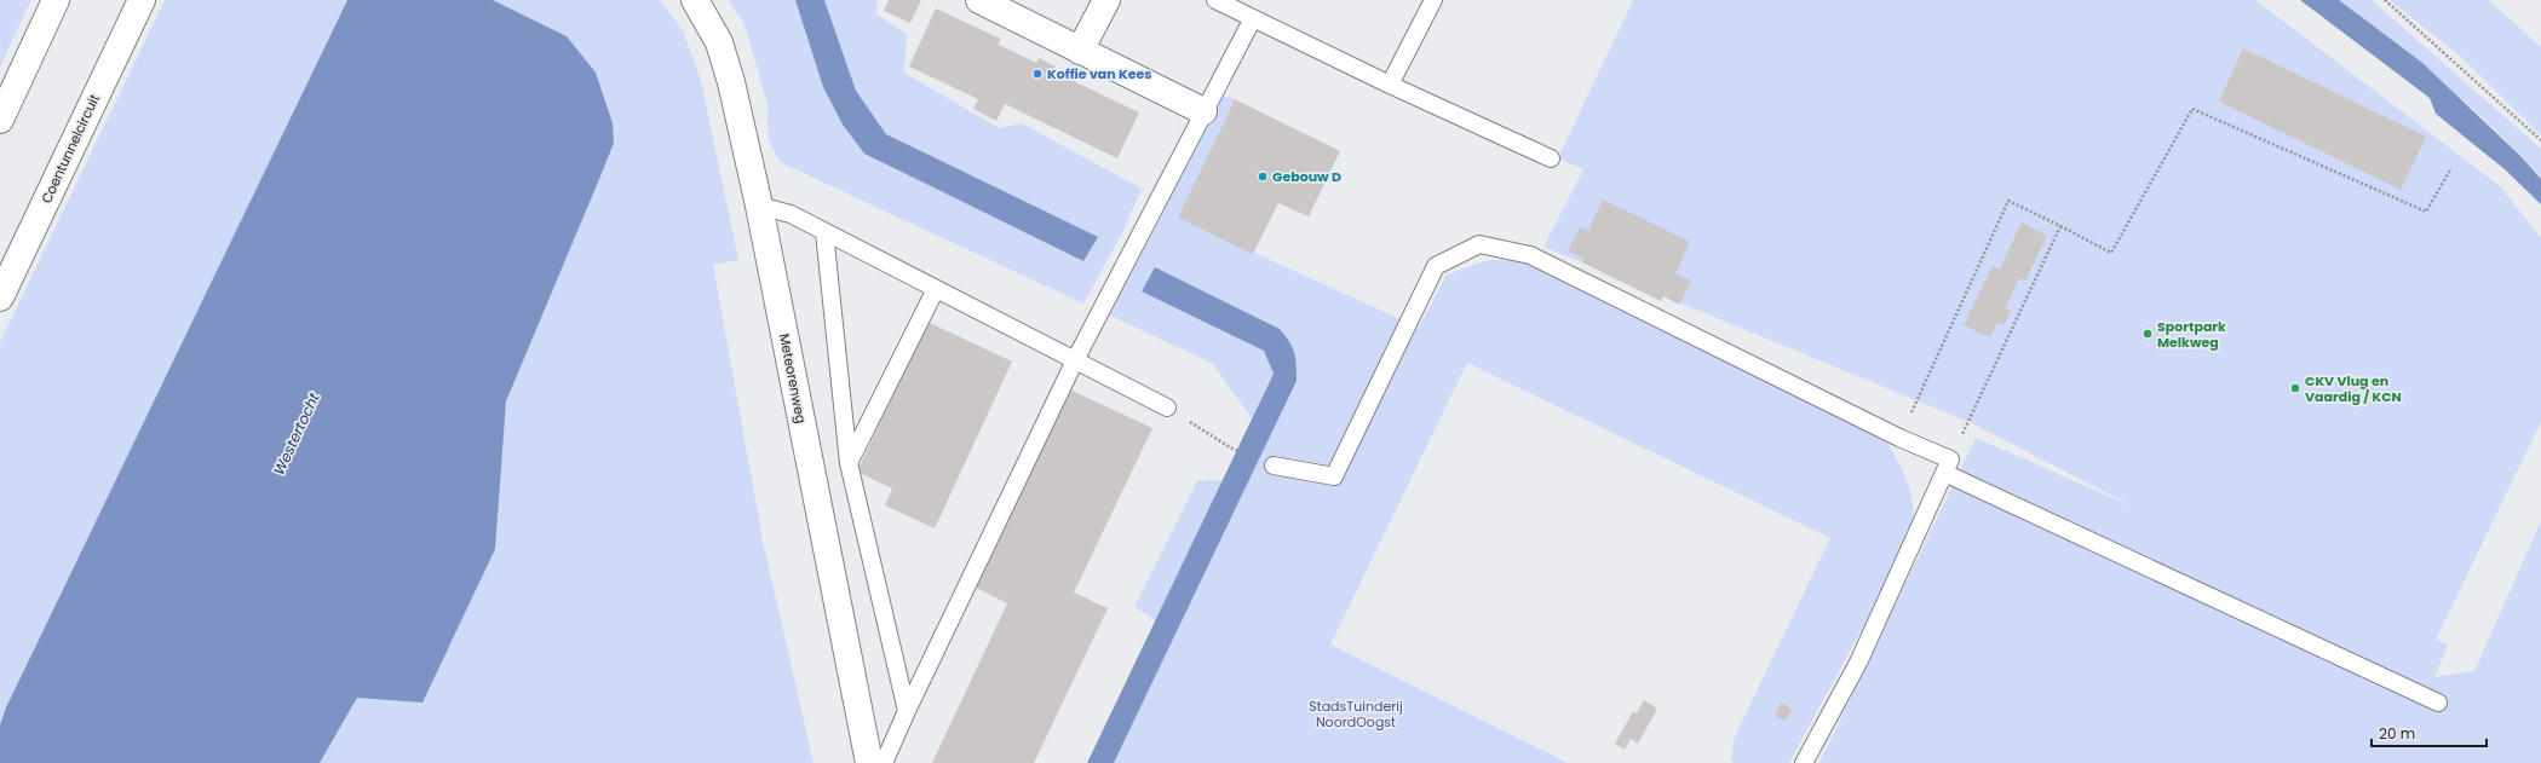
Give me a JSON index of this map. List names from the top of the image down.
{
  "streets": {
    "street": ["Coentunnelcircuit", "Meteorenweg"]
  },
  "water": ["Westertocht"],
  "parks": ["StadsTuinderij NoordOogst"],
  "places": [
    "Koffie van Kees",
    "Gebouw D",
    "Sportpark Melkweg",
    "CKV Vlug en Vaardig / KCN"
  ],
  "scale_bar": "20 m"
}
